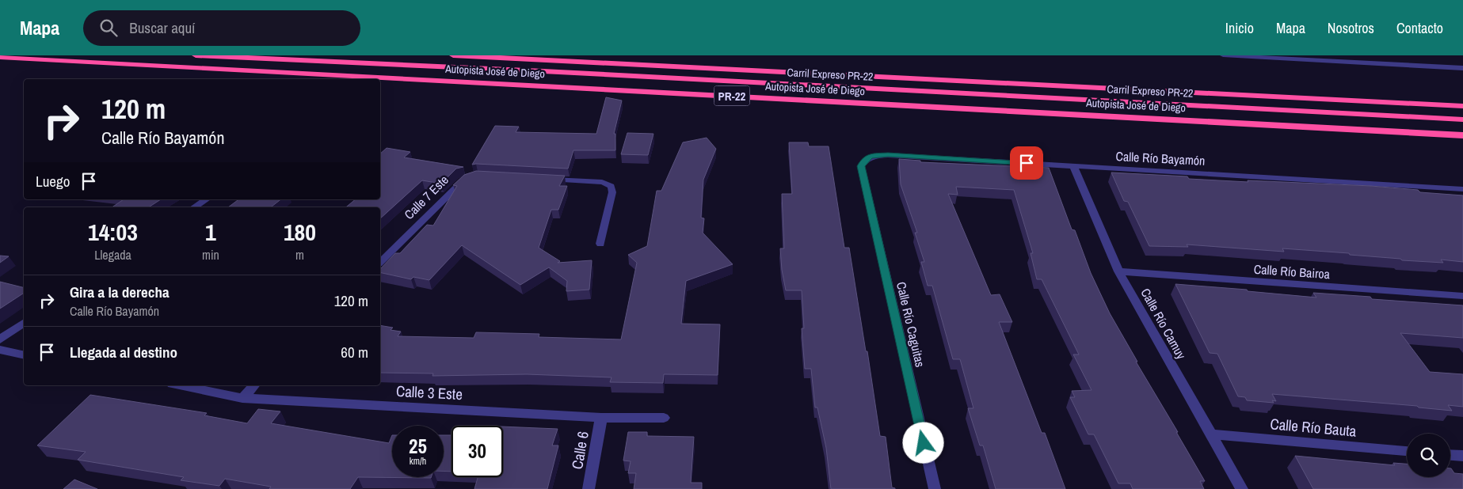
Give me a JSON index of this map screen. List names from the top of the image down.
{
  "streets": {
    "highway": ["Autopista José de Diego", "Carril Expreso PR-22", "PR-22"],
    "street": [
      "Calle Río Bayamón",
      "Calle 7 Este",
      "Calle Río Bairoa",
      "Calle Río Camuy",
      "Calle Río Caguitas",
      "Calle 3 Este",
      "Calle Río Bauta",
      "Calle 6"
    ]
  },
  "crossings": [
    ["Calle Río Bayamón", "Calle Río Camuy"],
    ["Calle Río Bayamón", "Calle Río Caguitas"],
    ["Calle Río Bairoa", "Calle Río Camuy"],
    ["Calle Río Camuy", "Calle Río Bauta"],
    ["Calle 3 Este", "Calle 6"]
  ],
  "page": {
    "header": "Mapa",
    "search": "Buscar aquí",
    "nav": [
      "Inicio",
      "Mapa",
      "Nosotros",
      "Contacto"
    ],
    "turn": ["120 m", "Calle Río Bayamón"],
    "then": "Luego",
    "eta": [
      "14:03",
      "Llegada",
      "1",
      "min",
      "180",
      "m"
    ],
    "list": [
      {
        "name": "Gira a la derecha",
        "note": "Calle Río Bayamón",
        "value": "120 m"
      },
      {
        "name": "Llegada al destino",
        "value": "60 m"
      }
    ],
    "speed": "25 km/h",
    "limit": "30"
  }
}
